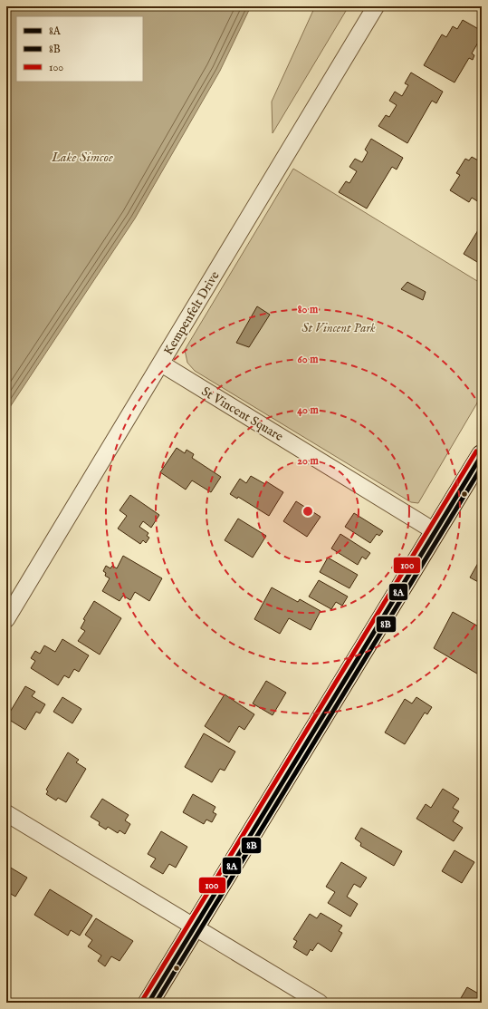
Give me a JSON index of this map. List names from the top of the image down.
{
  "streets": {
    "street": ["Kempenfelt Drive", "St Vincent Square"]
  },
  "crossings": [
    ["Kempenfelt Drive", "St Vincent Square"]
  ],
  "water": ["Lake Simcoe"],
  "parks": ["St Vincent Park"],
  "lines": ["transit line 100", "transit line 8A", "transit line 8B"],
  "legend": ["8A", "8B", "100"],
  "rings": [
    "80 m",
    "60 m",
    "40 m",
    "20 m"
  ]
}
